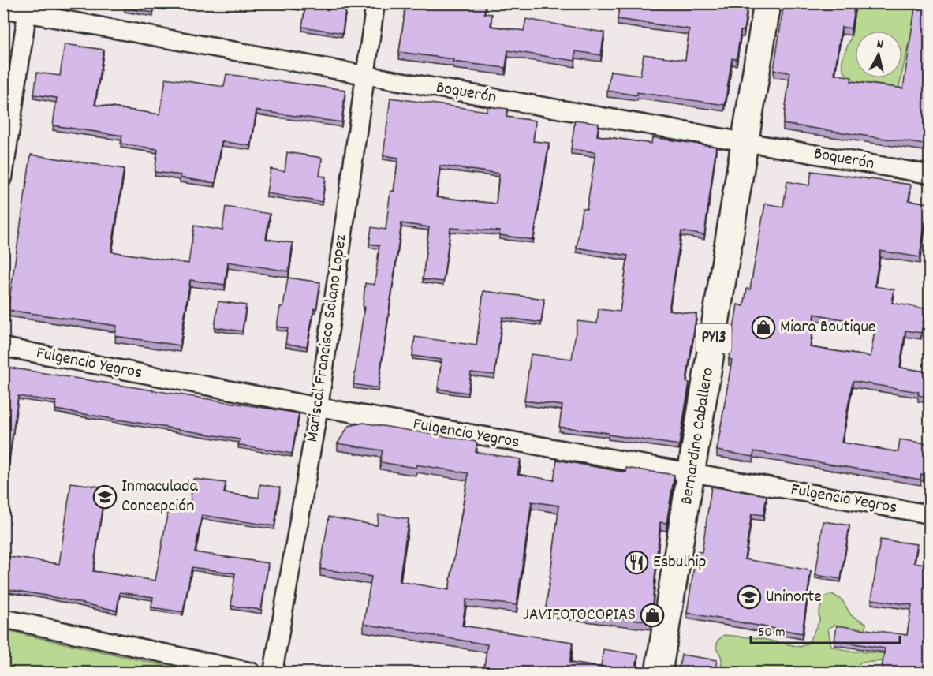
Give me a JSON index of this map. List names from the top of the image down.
{
  "streets": {
    "highway": ["PY13", "Bernardino Caballero"],
    "street": ["Boquerón", "Mariscal Francisco Solano Lopez", "Fulgencio Yegros"]
  },
  "crossings": [
    ["Boquerón", "Mariscal Francisco Solano Lopez"],
    ["Boquerón", "Bernardino Caballero"],
    ["Mariscal Francisco Solano Lopez", "Fulgencio Yegros"],
    ["Fulgencio Yegros", "Bernardino Caballero"]
  ],
  "places": {
    "shop": ["Miara Boutique", "JAVIFOTOCOPIAS"],
    "school or university": ["Inmaculada Concepción", "Uninorte"],
    "restaurant": ["Esbulhip"]
  },
  "scale_bar": "50 m",
  "north": "top"
}
